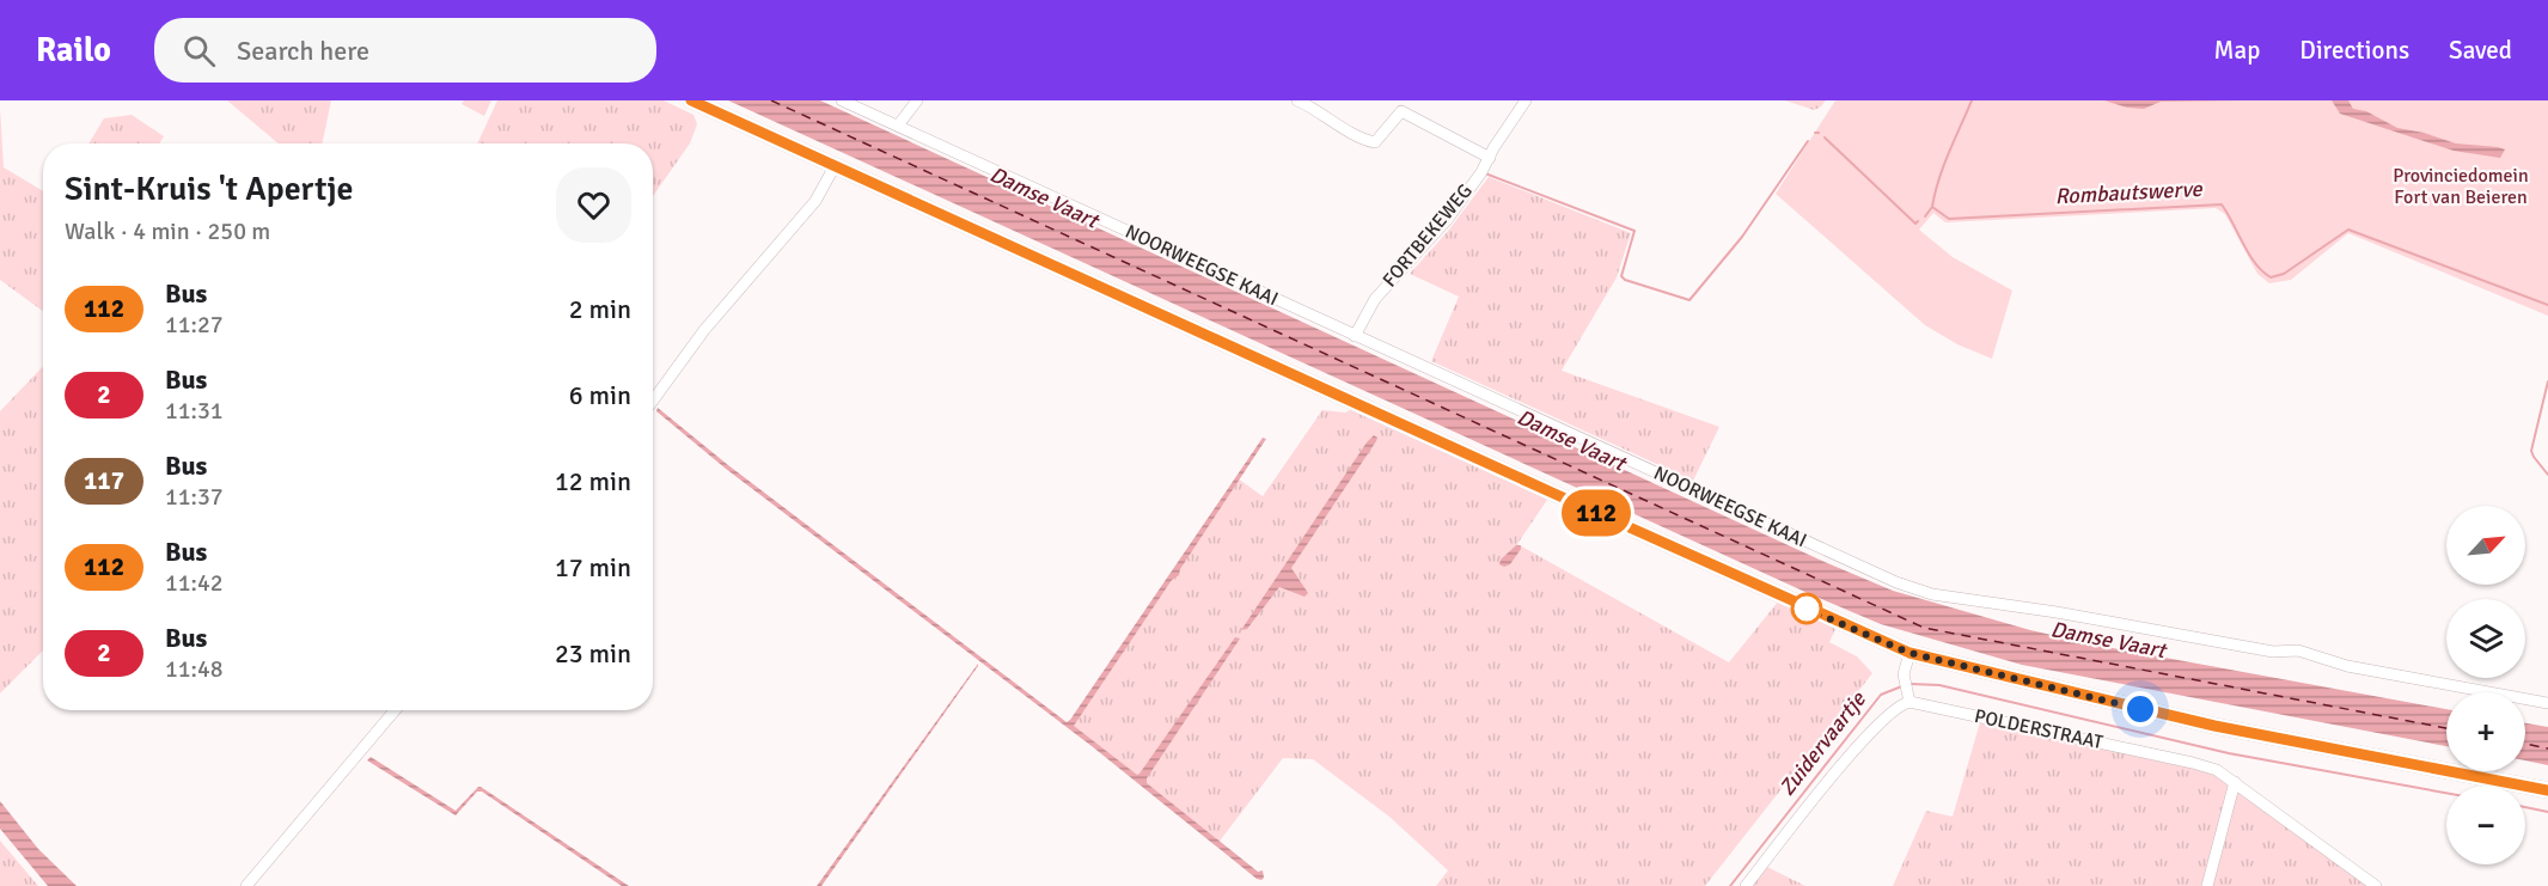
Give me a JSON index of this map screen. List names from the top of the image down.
{
  "streets": {
    "street": ["FORTBEKEWEG", "NOORWEEGSE KAAI", "POLDERSTRAAT"]
  },
  "crossings": [
    ["FORTBEKEWEG", "NOORWEEGSE KAAI"]
  ],
  "water": ["Rombautswerve", "Damse Vaart", "Zuidervaartje"],
  "parks": ["Provinciedomein Fort van Beieren"],
  "lines": ["bus line 112"],
  "north": "top right",
  "page": {
    "header": "Railo",
    "search": "Search here",
    "nav": ["Map", "Directions", "Saved"],
    "on_map": "112",
    "heading": ["Sint-Kruis 't Apertje", "Walk · 4 min · 250 m"],
    "list": [
      {
        "mark": "112",
        "name": "Bus",
        "note": "11:27",
        "value": "2 min"
      },
      {
        "mark": "2",
        "name": "Bus",
        "note": "11:31",
        "value": "6 min"
      },
      {
        "mark": "117",
        "name": "Bus",
        "note": "11:37",
        "value": "12 min"
      },
      {
        "mark": "112",
        "name": "Bus",
        "note": "11:42",
        "value": "17 min"
      },
      {
        "mark": "2",
        "name": "Bus",
        "note": "11:48",
        "value": "23 min"
      }
    ],
    "map_buttons": ["+", "−"]
  }
}
